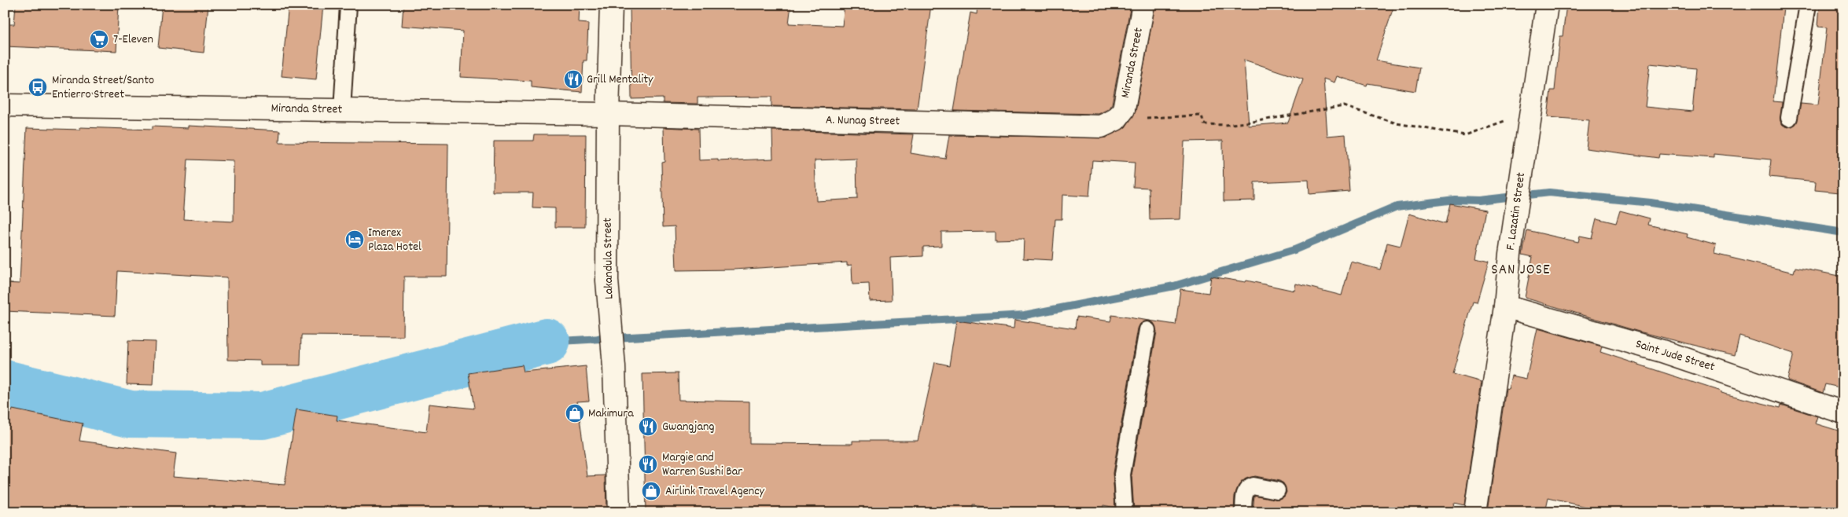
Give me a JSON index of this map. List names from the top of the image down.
{
  "streets": {
    "street": [
      "Miranda Street",
      "A. Nunag Street",
      "F. Lazatin Street",
      "Lakandula Street",
      "Saint Jude Street"
    ]
  },
  "crossings": [
    ["Miranda Street", "A. Nunag Street"],
    ["Miranda Street", "Lakandula Street"],
    ["A. Nunag Street", "Lakandula Street"],
    ["F. Lazatin Street", "Saint Jude Street"]
  ],
  "districts": ["SAN JOSE"],
  "places": {
    "supermarket": ["7-Eleven"],
    "restaurant": ["Grill Mentality", "Gwangjang", "Margie and Warren Sushi Bar"],
    "bus stop": ["Miranda Street/Santo Entierro Street"],
    "hotel": ["Imerex Plaza Hotel"],
    "shop": ["Makimura", "Airlink Travel Agency"]
  }
}
